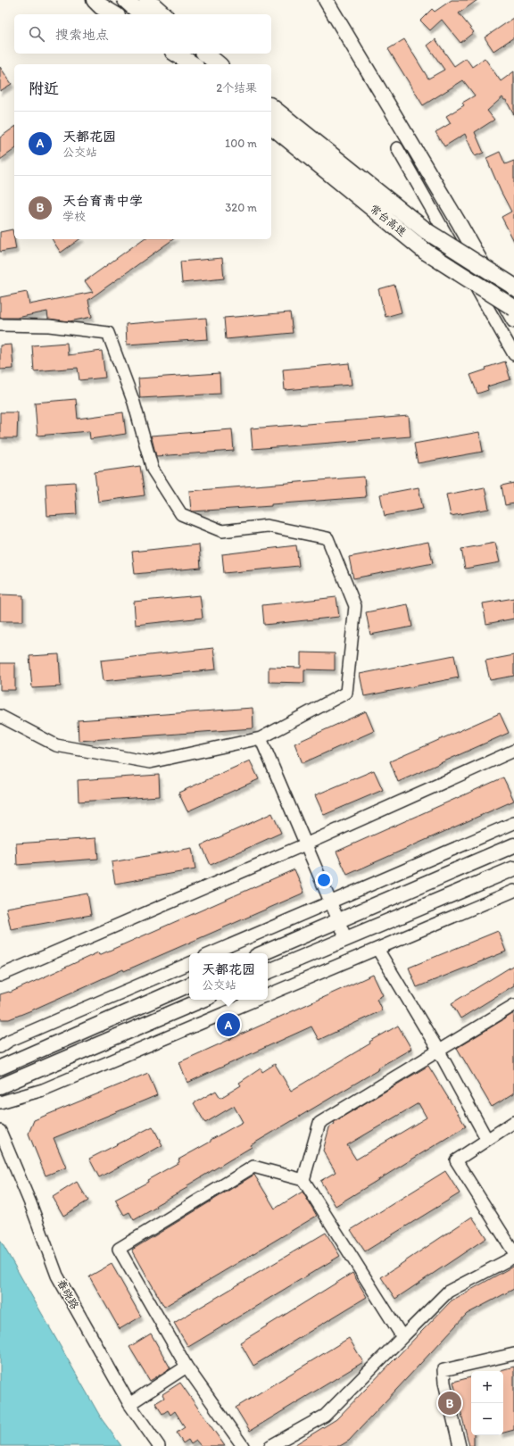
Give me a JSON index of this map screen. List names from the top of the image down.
{
  "streets": {
    "highway": ["常台高速"],
    "street": ["春晓路"]
  },
  "page": {
    "search": "搜索地点",
    "heading": ["附近", "2个结果"],
    "list": [
      {
        "mark": "A",
        "name": "天都花园",
        "note": "公交站",
        "value": "100 m"
      },
      {
        "mark": "B",
        "name": "天台育青中学",
        "note": "学校",
        "value": "320 m"
      }
    ],
    "popup": ["天都花园", "公交站"],
    "pins": ["A", "B"],
    "map_buttons": ["+", "−"]
  }
}
